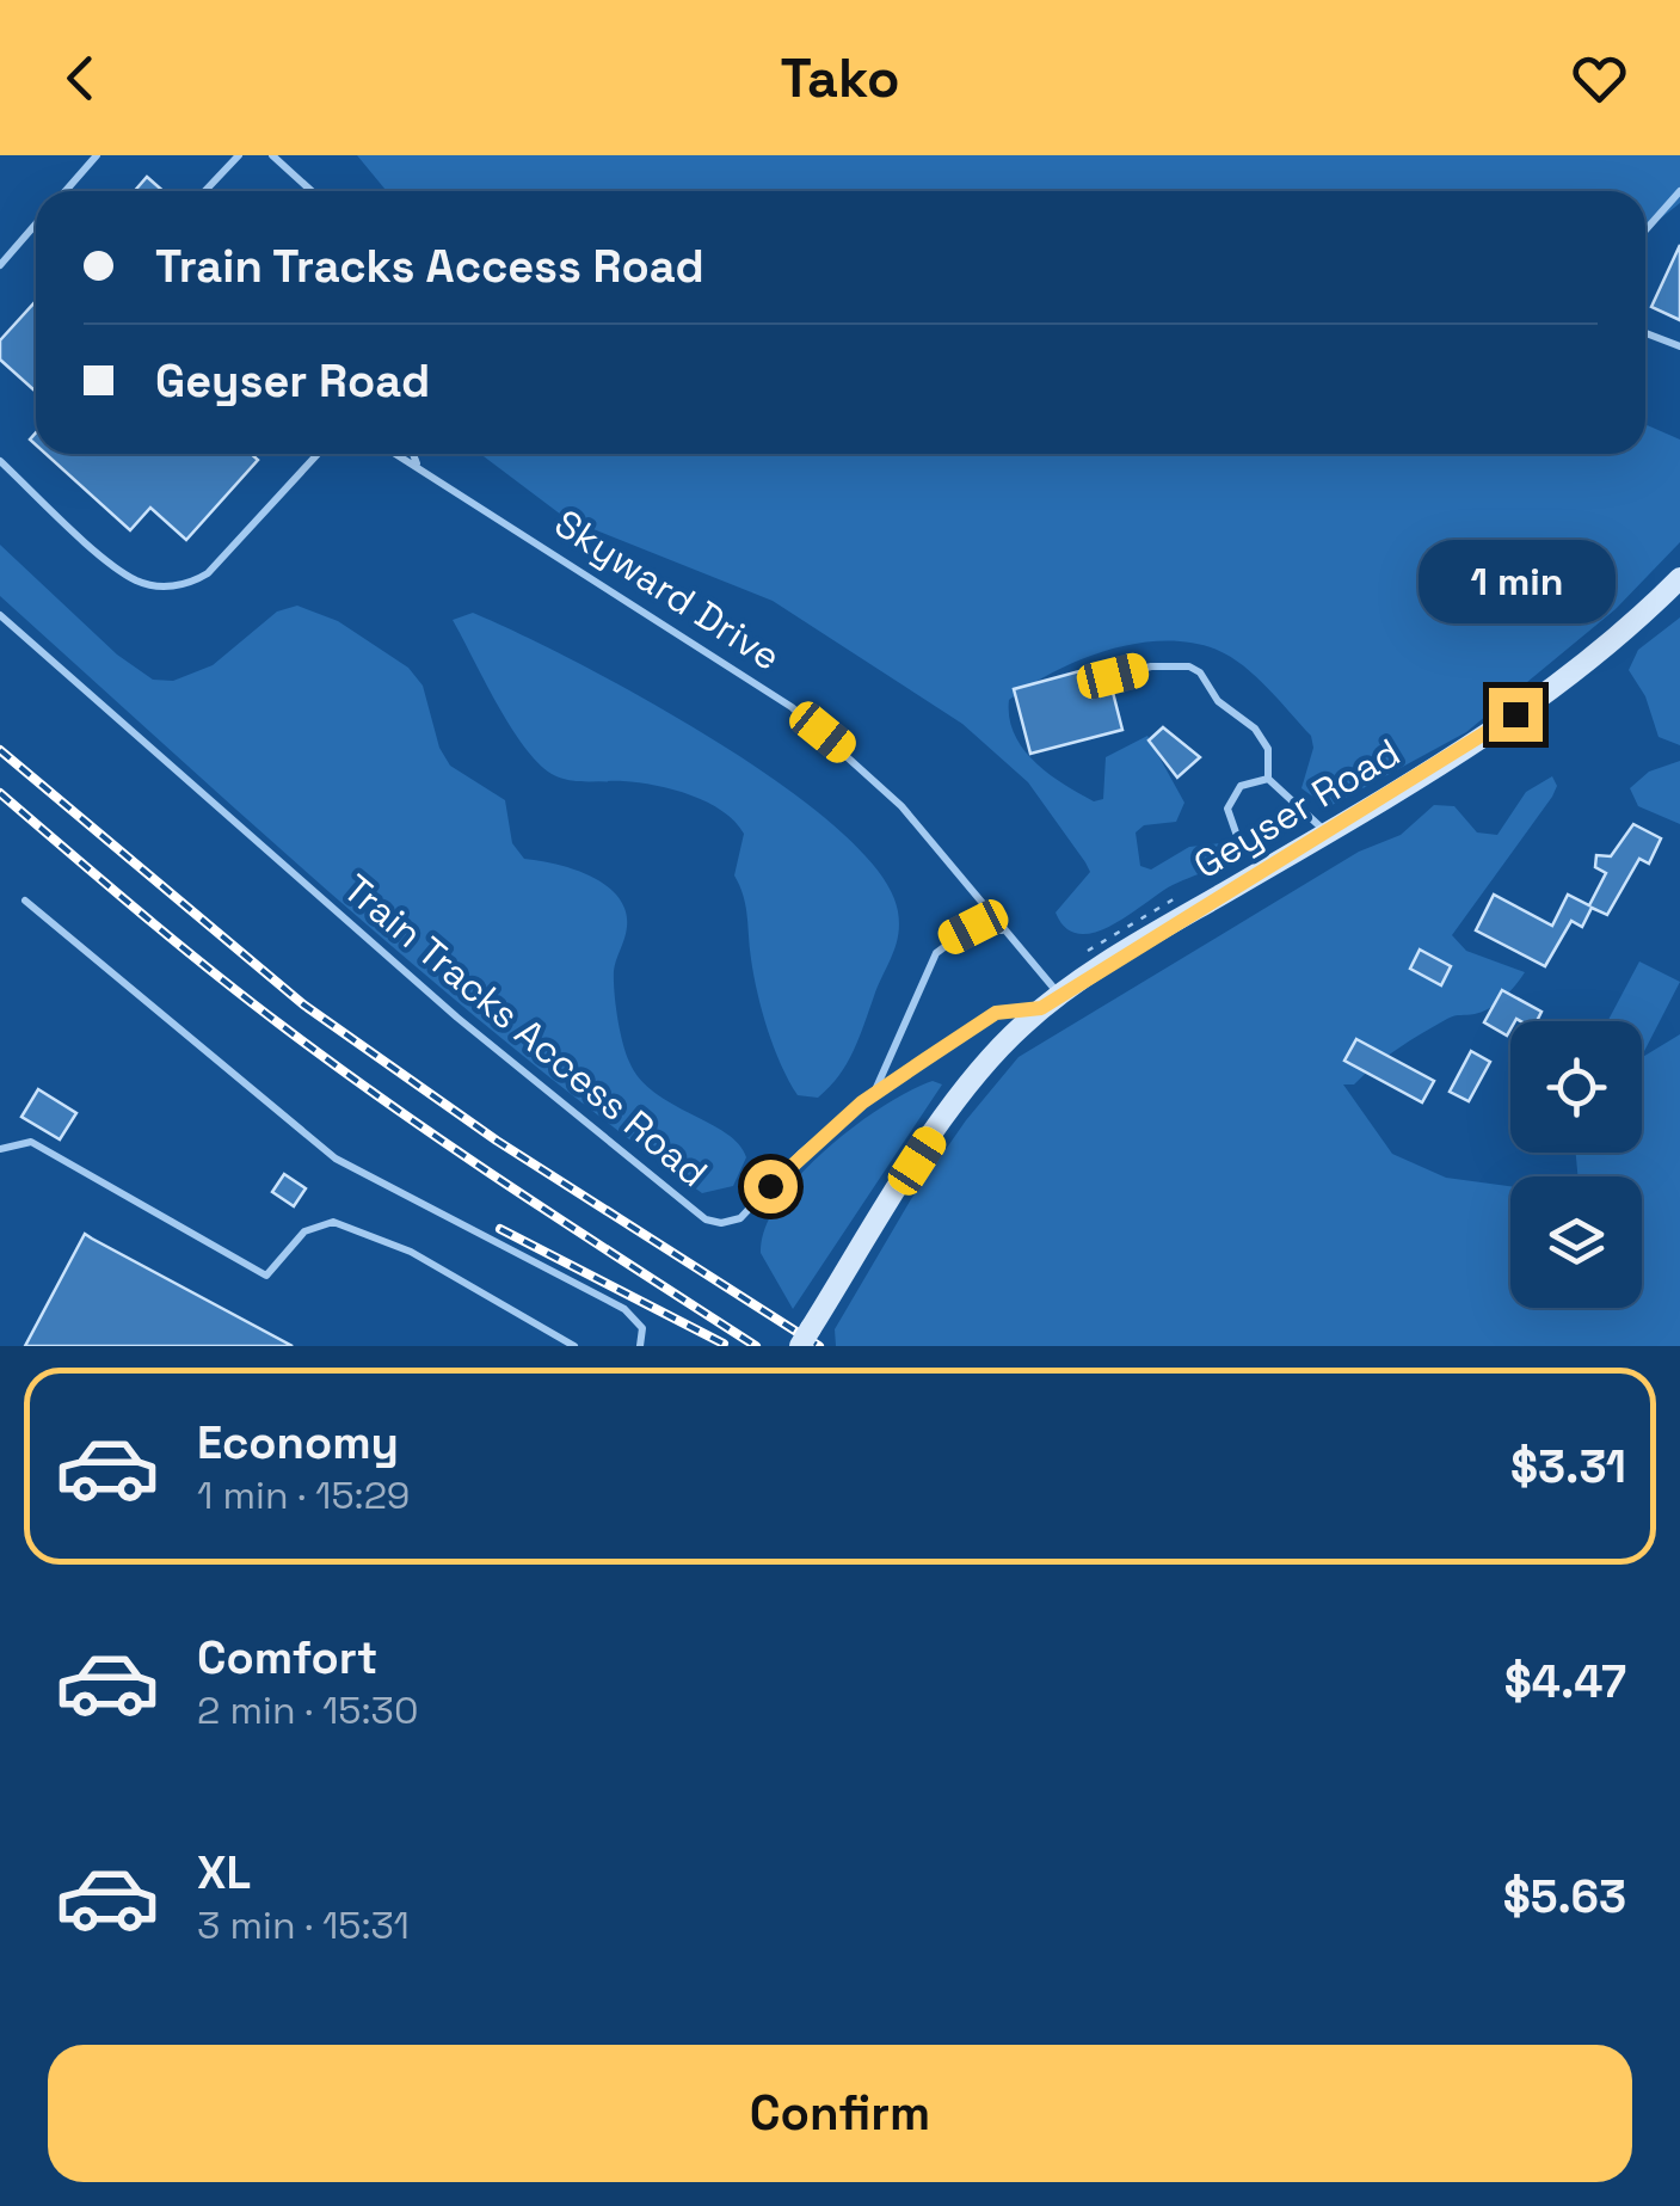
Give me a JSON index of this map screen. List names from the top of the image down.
{
  "streets": {
    "street": ["Geyser Road"],
    "lane": ["Skyward Drive", "Train Tracks Access Road"]
  },
  "crossings": [
    ["Skyward Drive", "Geyser Road"],
    ["Skyward Drive", "Train Tracks Access Road"],
    ["Geyser Road", "Train Tracks Access Road"]
  ],
  "page": {
    "header": "Tako",
    "banner": ["Train Tracks Access Road", "Geyser Road"],
    "bubble": "1 min",
    "list": [
      {
        "name": "Economy",
        "note": "1 min · 15:29",
        "value": "$3.31"
      },
      {
        "name": "Comfort",
        "note": "2 min · 15:30",
        "value": "$4.47"
      },
      {
        "name": "XL",
        "note": "3 min · 15:31",
        "value": "$5.63"
      }
    ],
    "buttons": "Confirm"
  }
}
